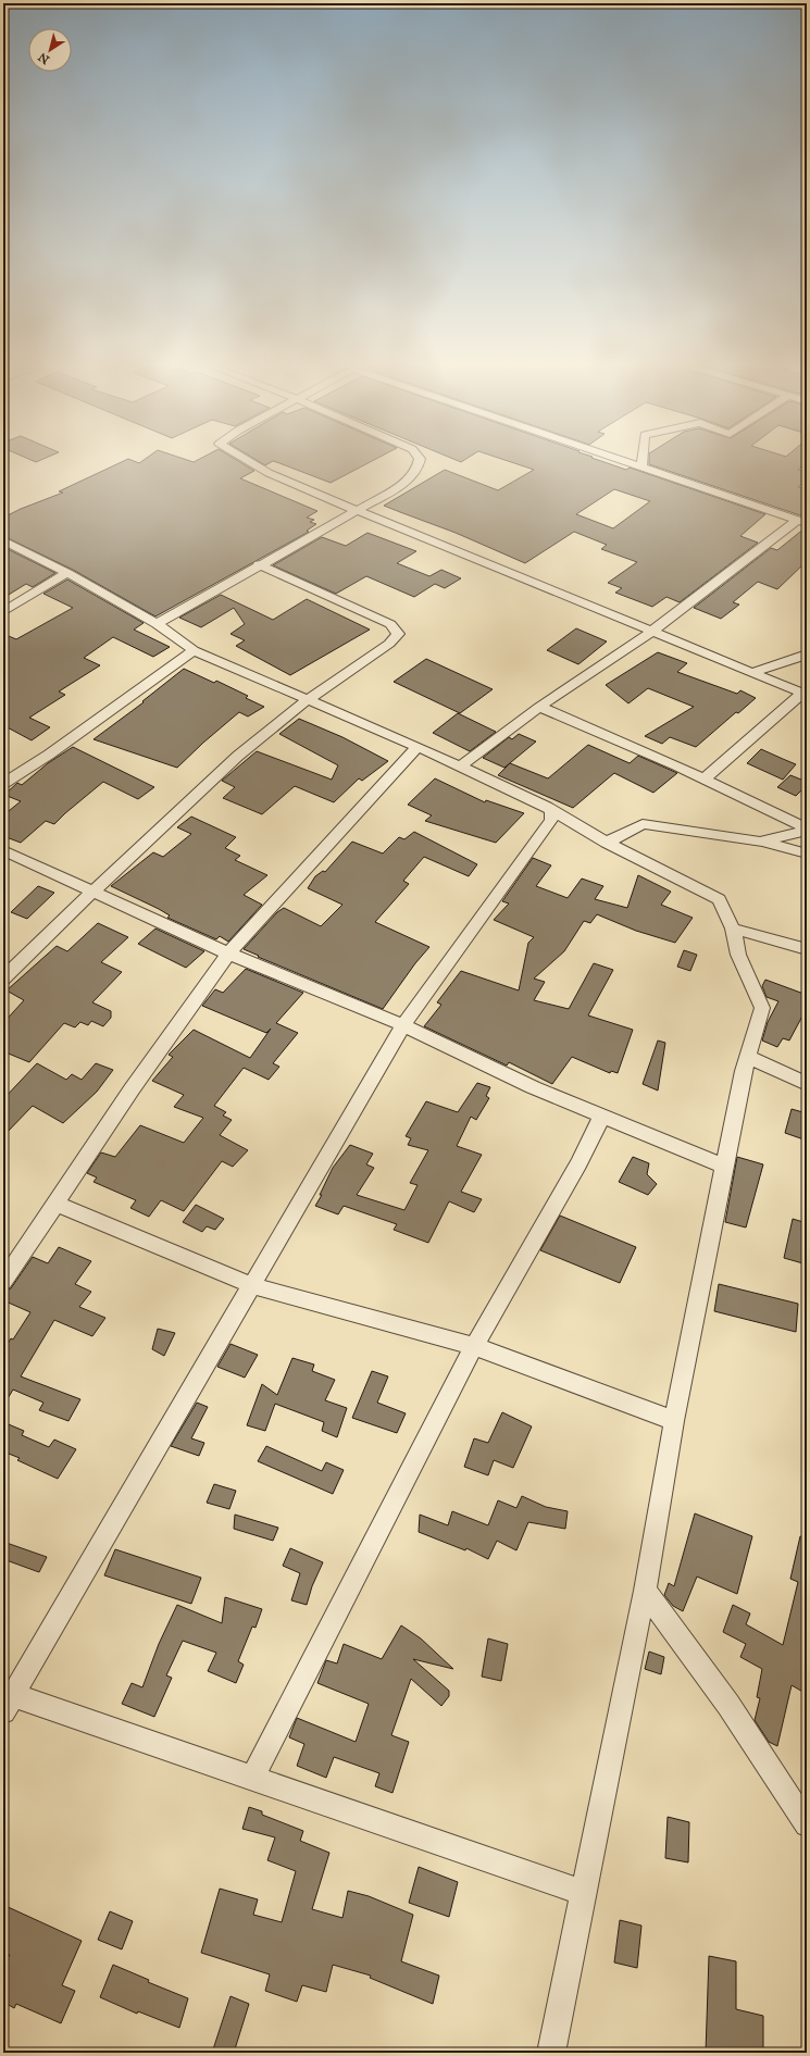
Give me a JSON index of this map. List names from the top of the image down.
{
  "north": "bottom left"
}
